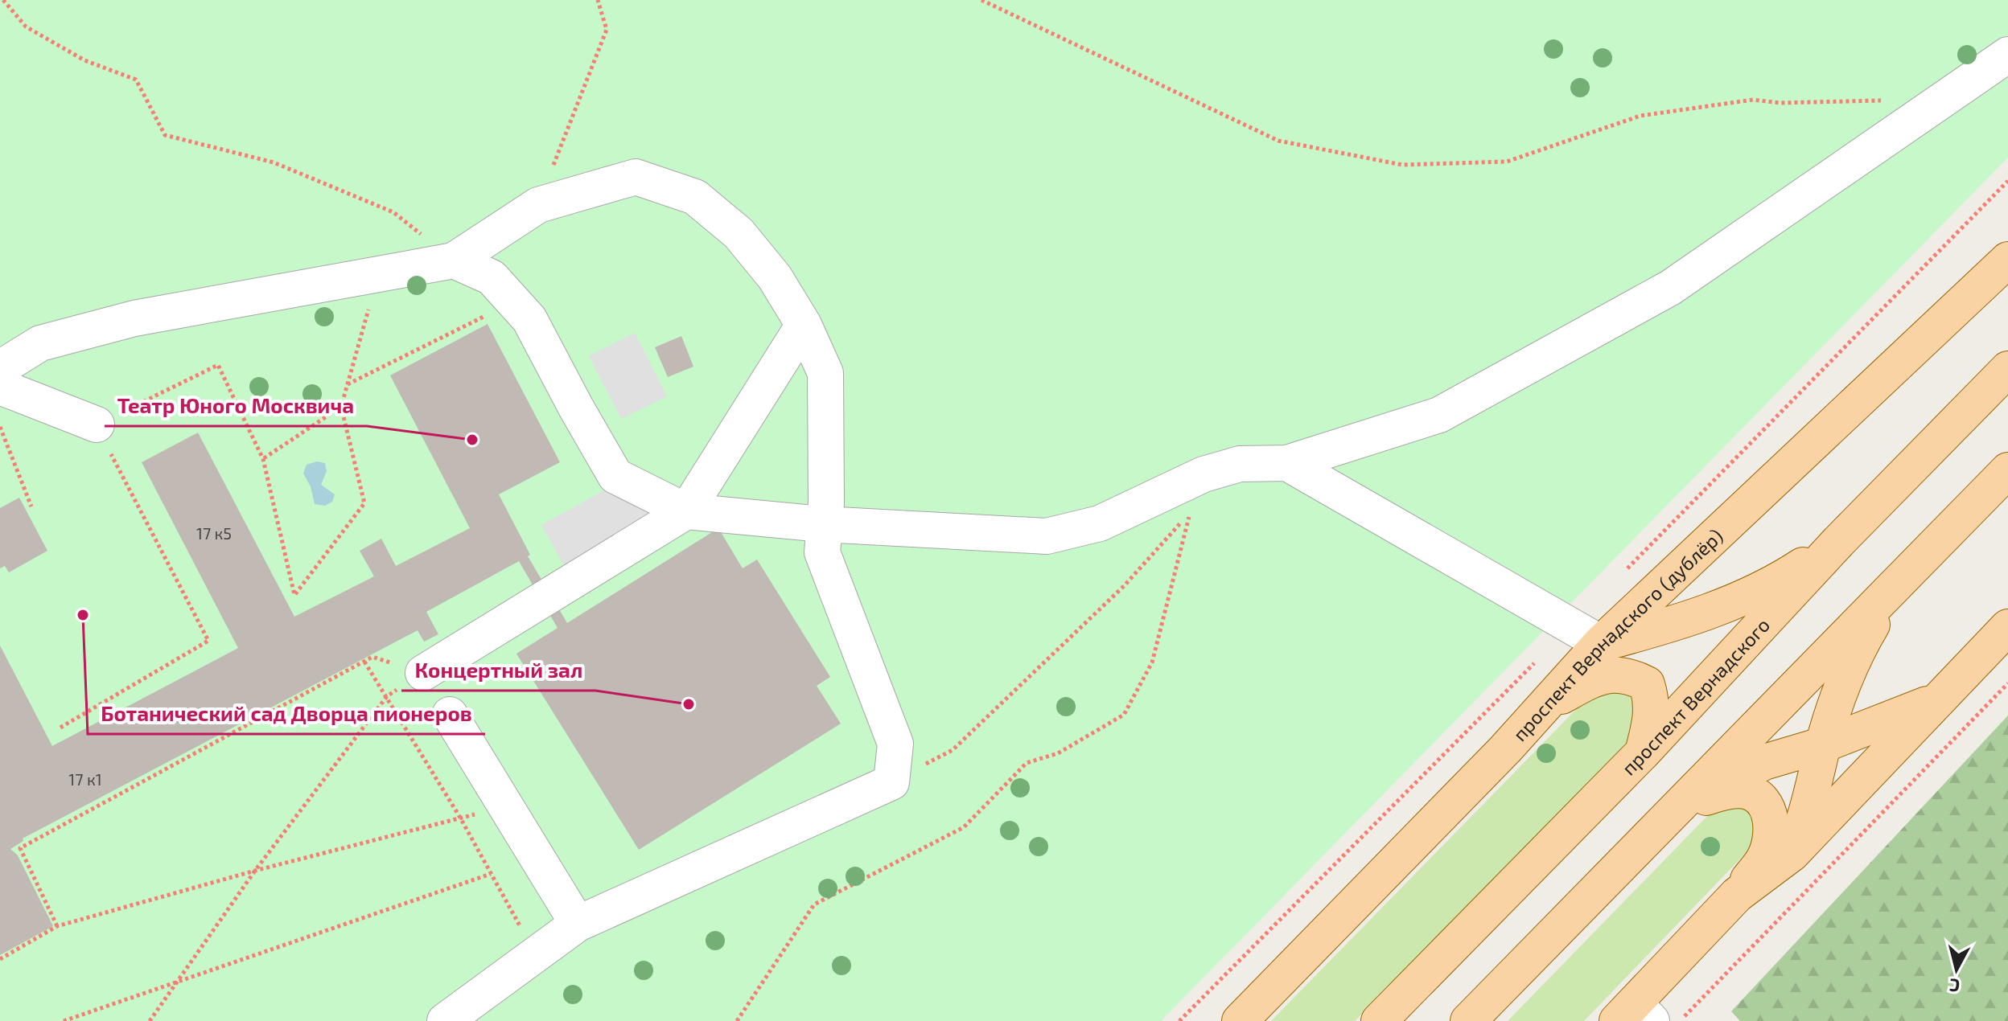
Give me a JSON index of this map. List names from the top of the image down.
{
  "streets": {
    "main road": ["проспект Вернадского (дублёр)", "проспект Вернадского"]
  },
  "places": ["Театр Юного Москвича", "Ботанический сад Дворца пионеров", "Концертный зал"],
  "house_numbers": ["17 к5", "17 к1"],
  "north": "bottom"
}
